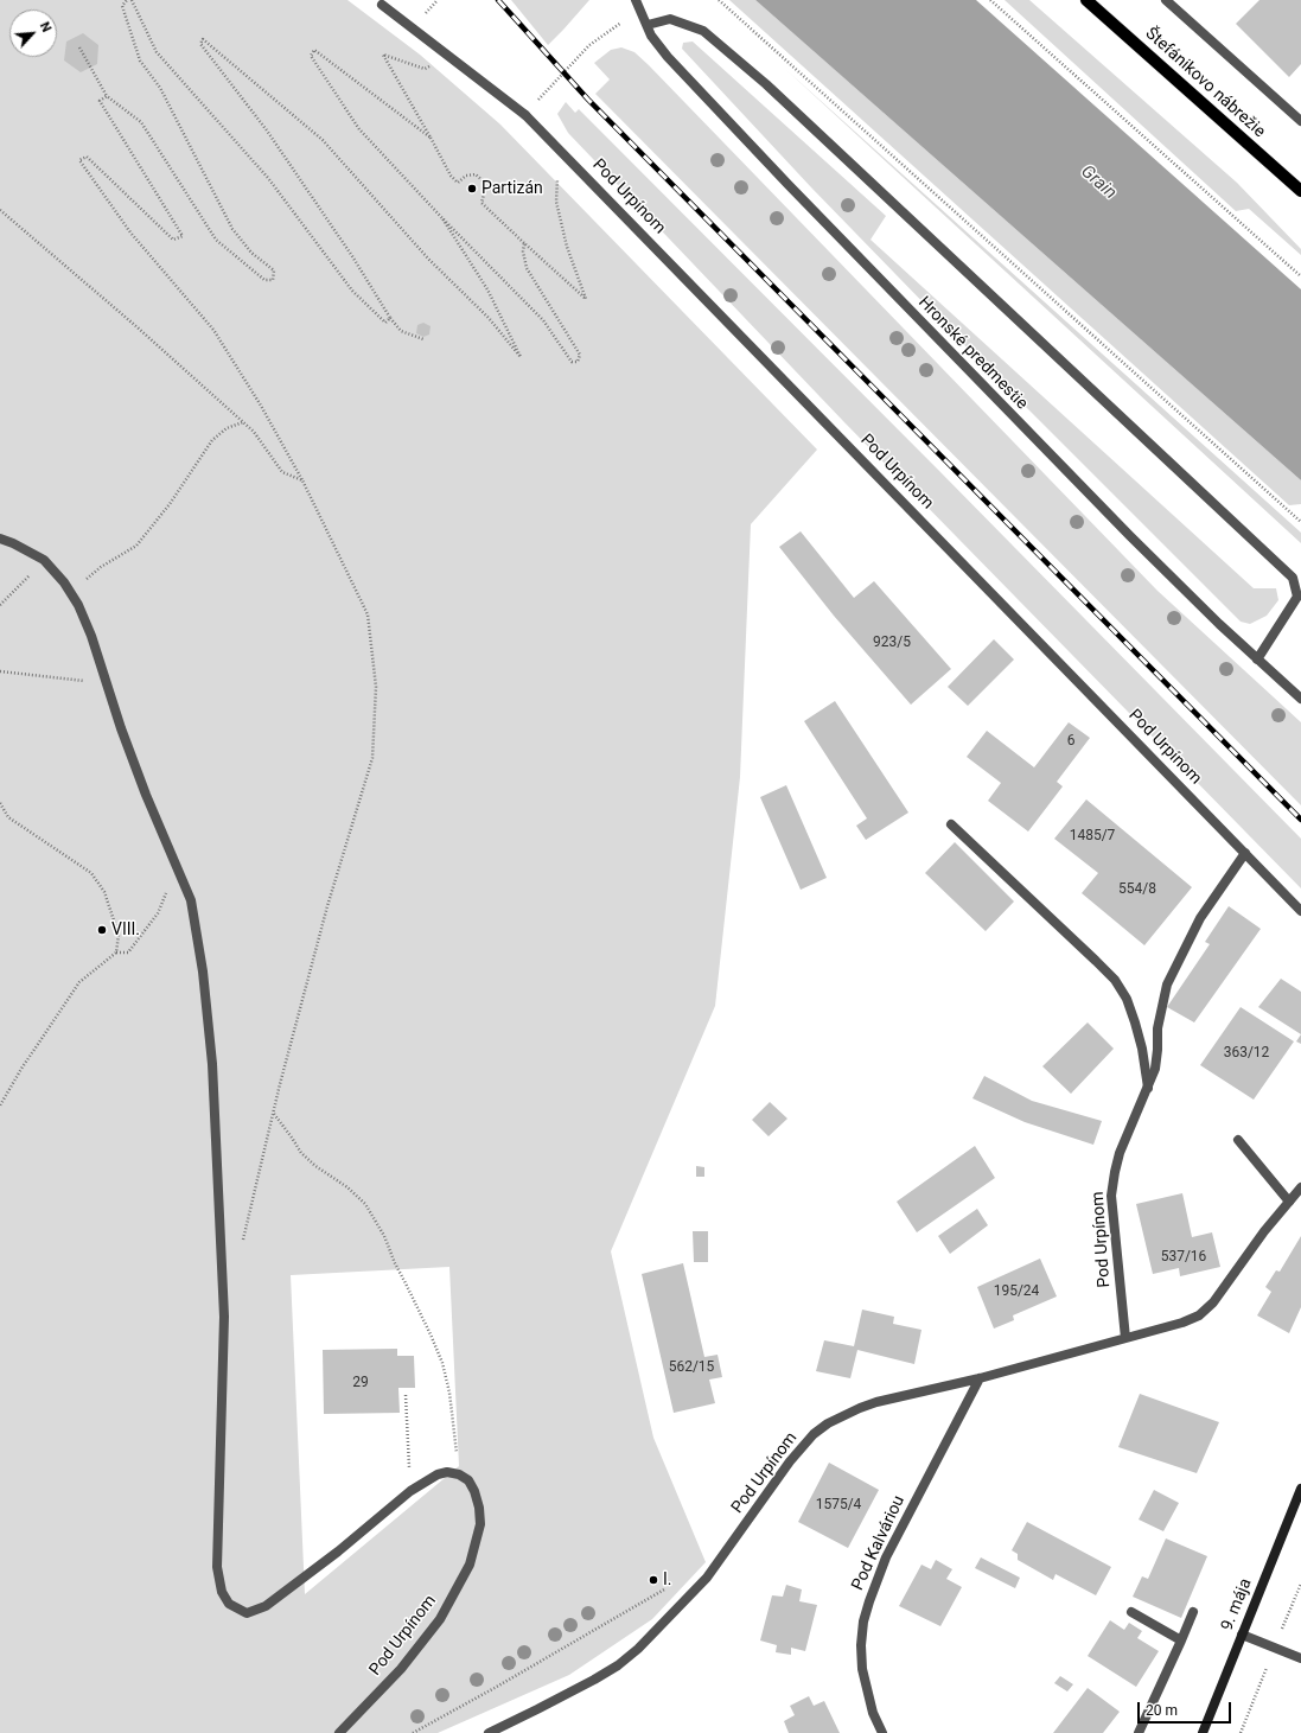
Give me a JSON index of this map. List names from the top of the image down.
{
  "streets": {
    "main road": ["Štefánikovo nábrežie", "9. mája"],
    "street": ["Pod Urpínom", "Hronské predmestie", "Pod Kalváriou"]
  },
  "crossings": [
    ["Pod Urpínom", "Pod Kalváriou"]
  ],
  "water": ["Grain"],
  "places": ["Partizán", "VIII.", "I."],
  "house_numbers": [
    "923/5",
    "6",
    "1485/7",
    "554/8",
    "363/12",
    "537/16",
    "195/24",
    "562/15",
    "29",
    "1575/4"
  ],
  "scale_bar": "20 m",
  "north": "top right"
}
